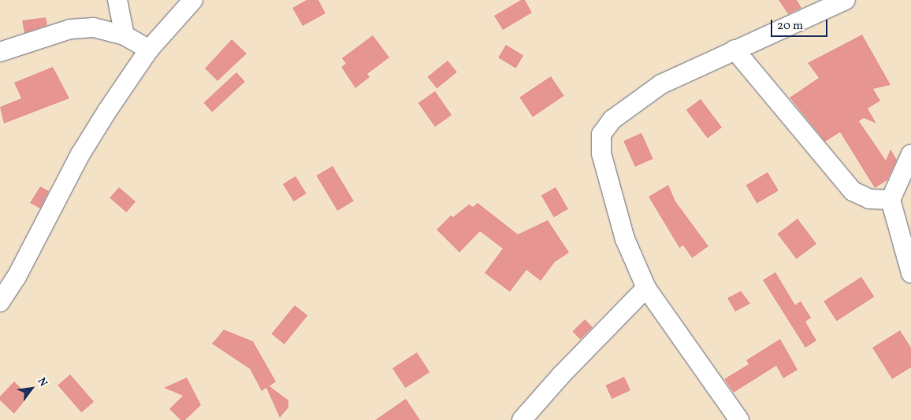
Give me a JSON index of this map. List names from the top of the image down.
{
  "scale_bar": "20 m",
  "north": "top right"
}
